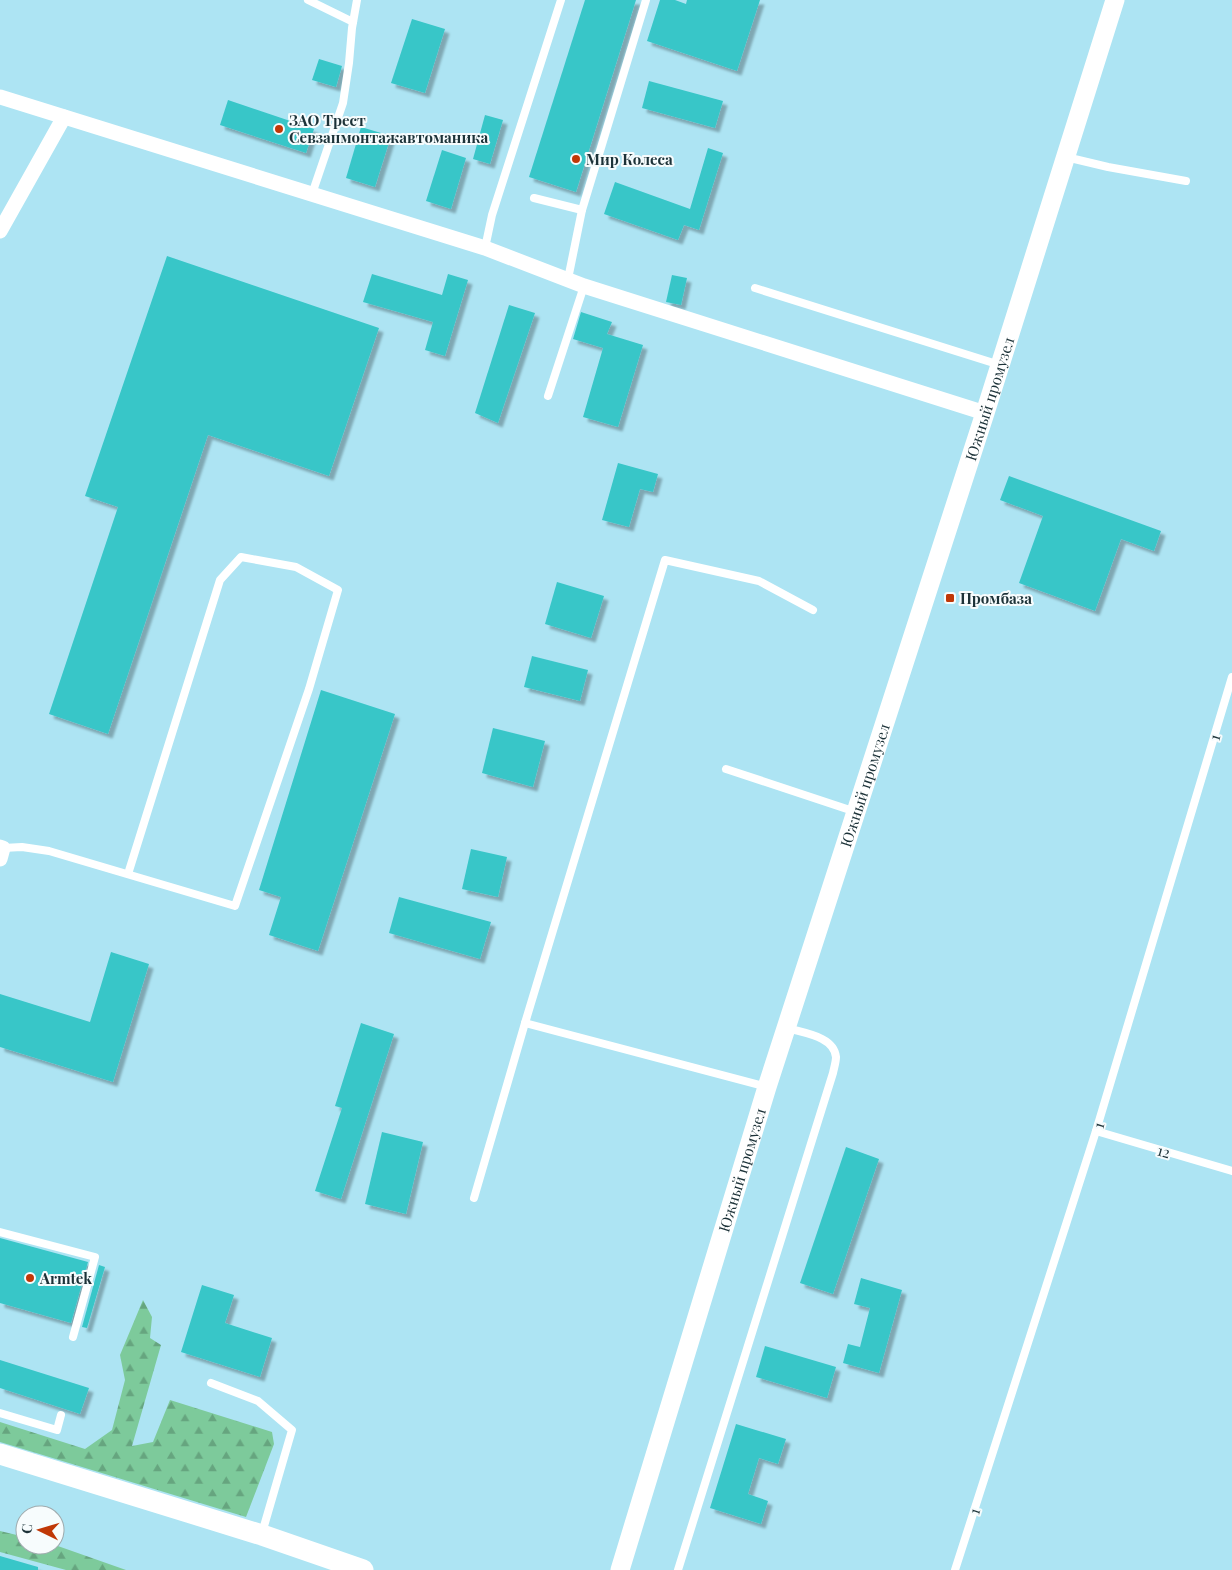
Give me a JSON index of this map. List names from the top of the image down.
{
  "streets": {
    "street": ["Южный промузел"],
    "lane": ["1", "12"]
  },
  "crossings": [
    ["1", "12"]
  ],
  "places": {
    "other": ["ЗАО Трест Севзапмонтажавтоманика", "Мир Колеса", "Armtek"],
    "transit": ["Промбаза"]
  },
  "north": "left"
}
